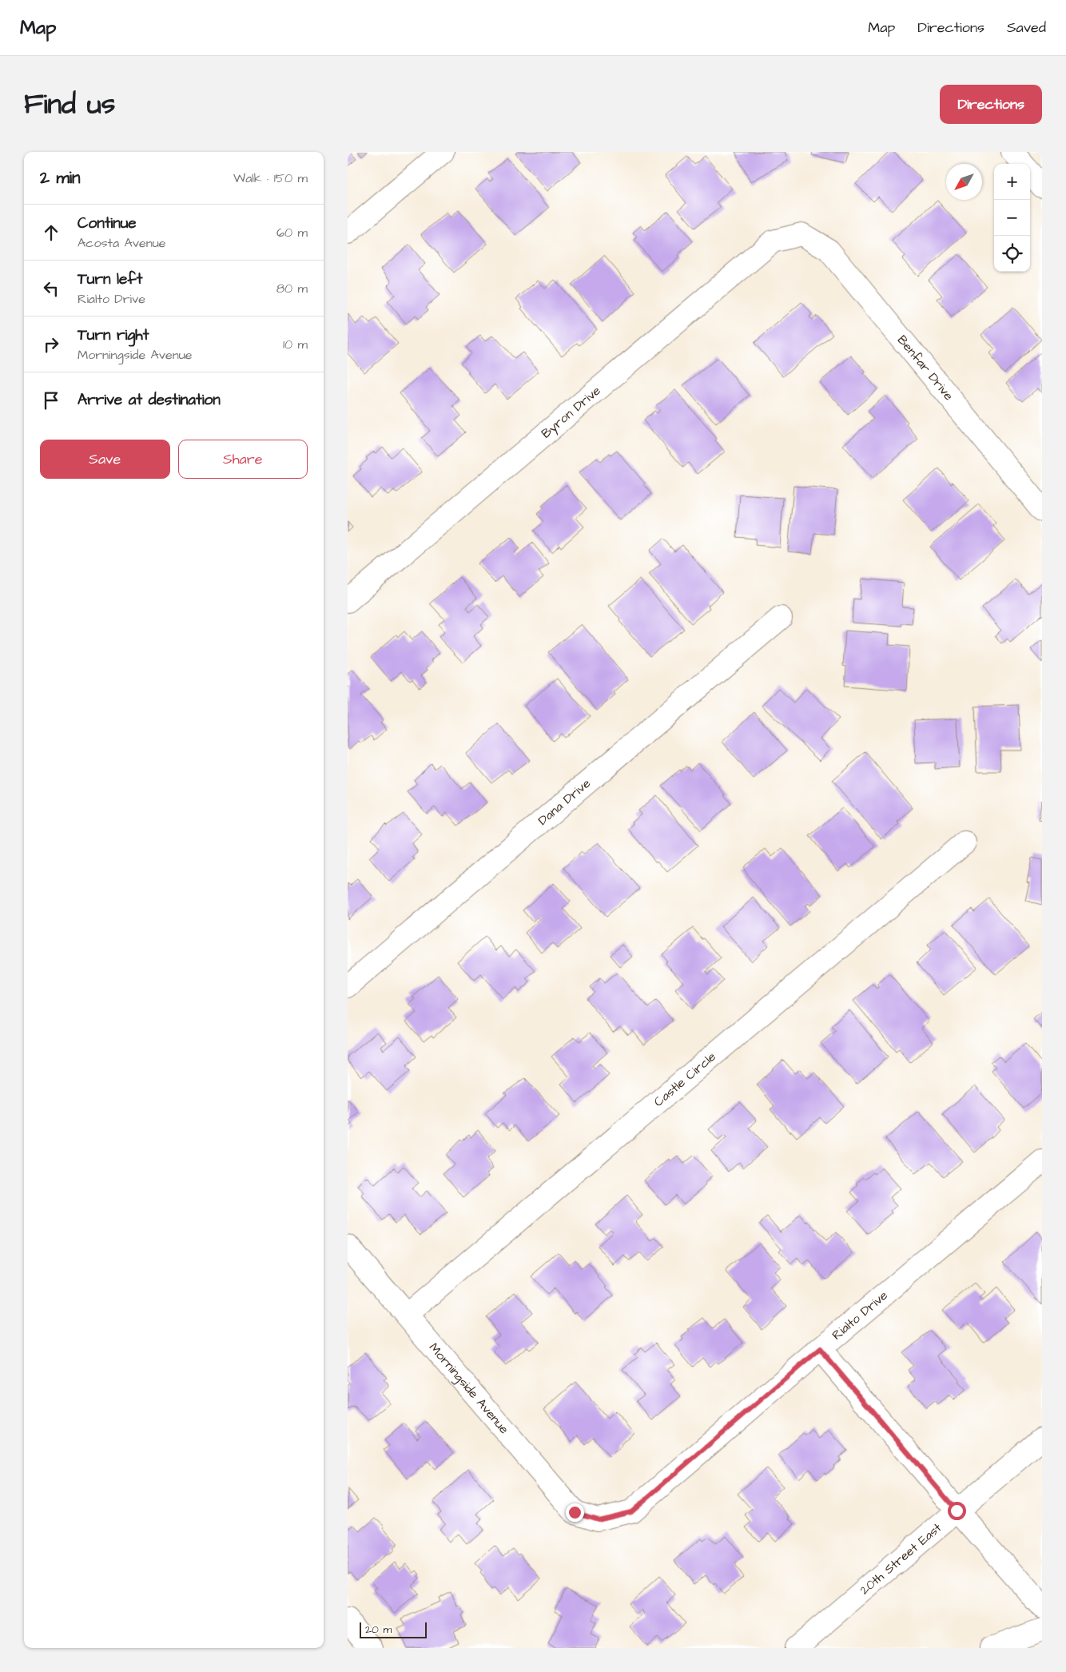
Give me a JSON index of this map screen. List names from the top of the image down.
{
  "streets": {
    "street": [
      "Benfar Drive",
      "Byron Drive",
      "Dana Drive",
      "Castle Circle",
      "Rialto Drive",
      "Morningside Avenue",
      "20th Street East"
    ]
  },
  "crossings": [
    ["Benfar Drive", "Byron Drive"],
    ["Castle Circle", "Morningside Avenue"],
    ["Rialto Drive", "Morningside Avenue"]
  ],
  "scale_bar": "20 m",
  "north": "bottom left",
  "page": {
    "header": "Map",
    "nav": ["Map", "Directions", "Saved"],
    "title": "Find us",
    "buttons": [
      "Directions",
      ["Save", "Share"]
    ],
    "heading": ["2 min", "Walk · 150 m"],
    "map_buttons": ["+", "−"],
    "list": [
      ["Continue", "Acosta Avenue", "60 m"],
      ["Turn left", "Rialto Drive", "80 m"],
      ["Turn right", "Morningside Avenue", "10 m"],
      "Arrive at destination"
    ],
    "scale": "20 m"
  }
}
